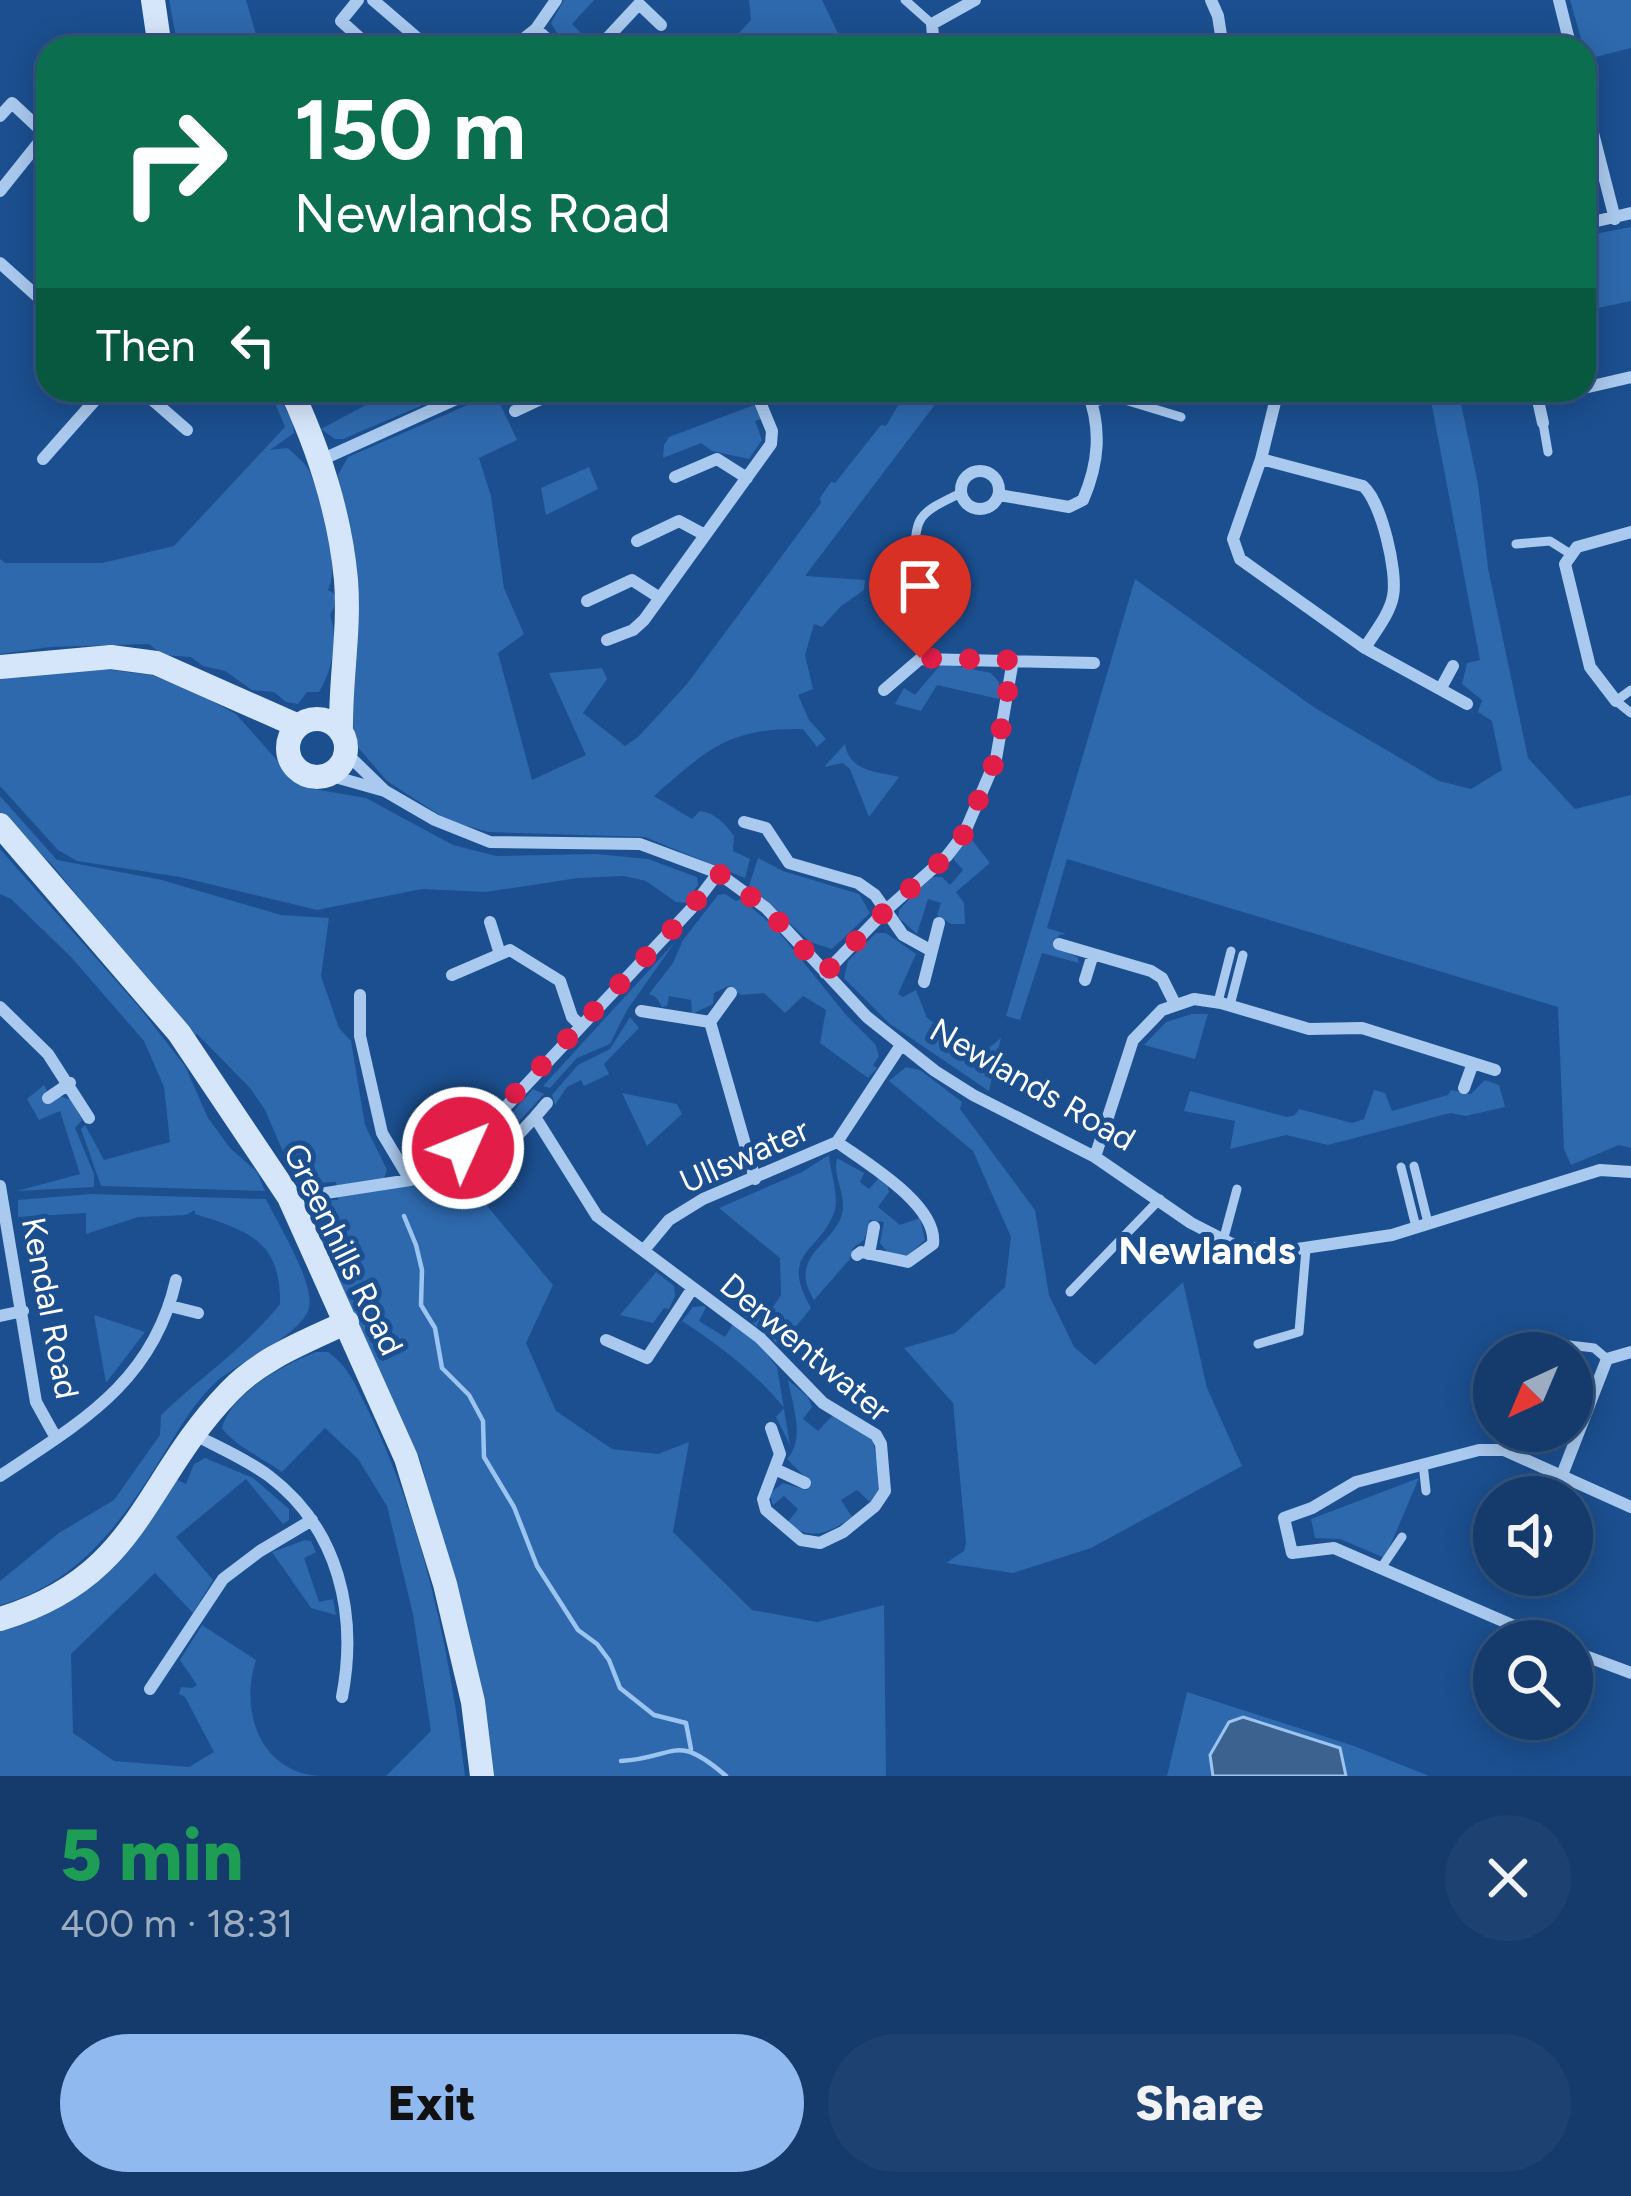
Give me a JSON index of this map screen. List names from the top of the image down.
{
  "streets": {
    "street": [
      "Newlands Road",
      "Ullswater",
      "Greenhills Road",
      "Kendal Road",
      "Derwentwater"
    ]
  },
  "crossings": [
    ["Newlands Road", "Ullswater"],
    ["Ullswater", "Derwentwater"]
  ],
  "districts": ["Newlands"],
  "north": "bottom left",
  "page": {
    "turn": ["150 m", "Newlands Road"],
    "then": "Then",
    "heading": ["5 min", "400 m · 18:31"],
    "buttons": ["Exit", "Share"]
  }
}
